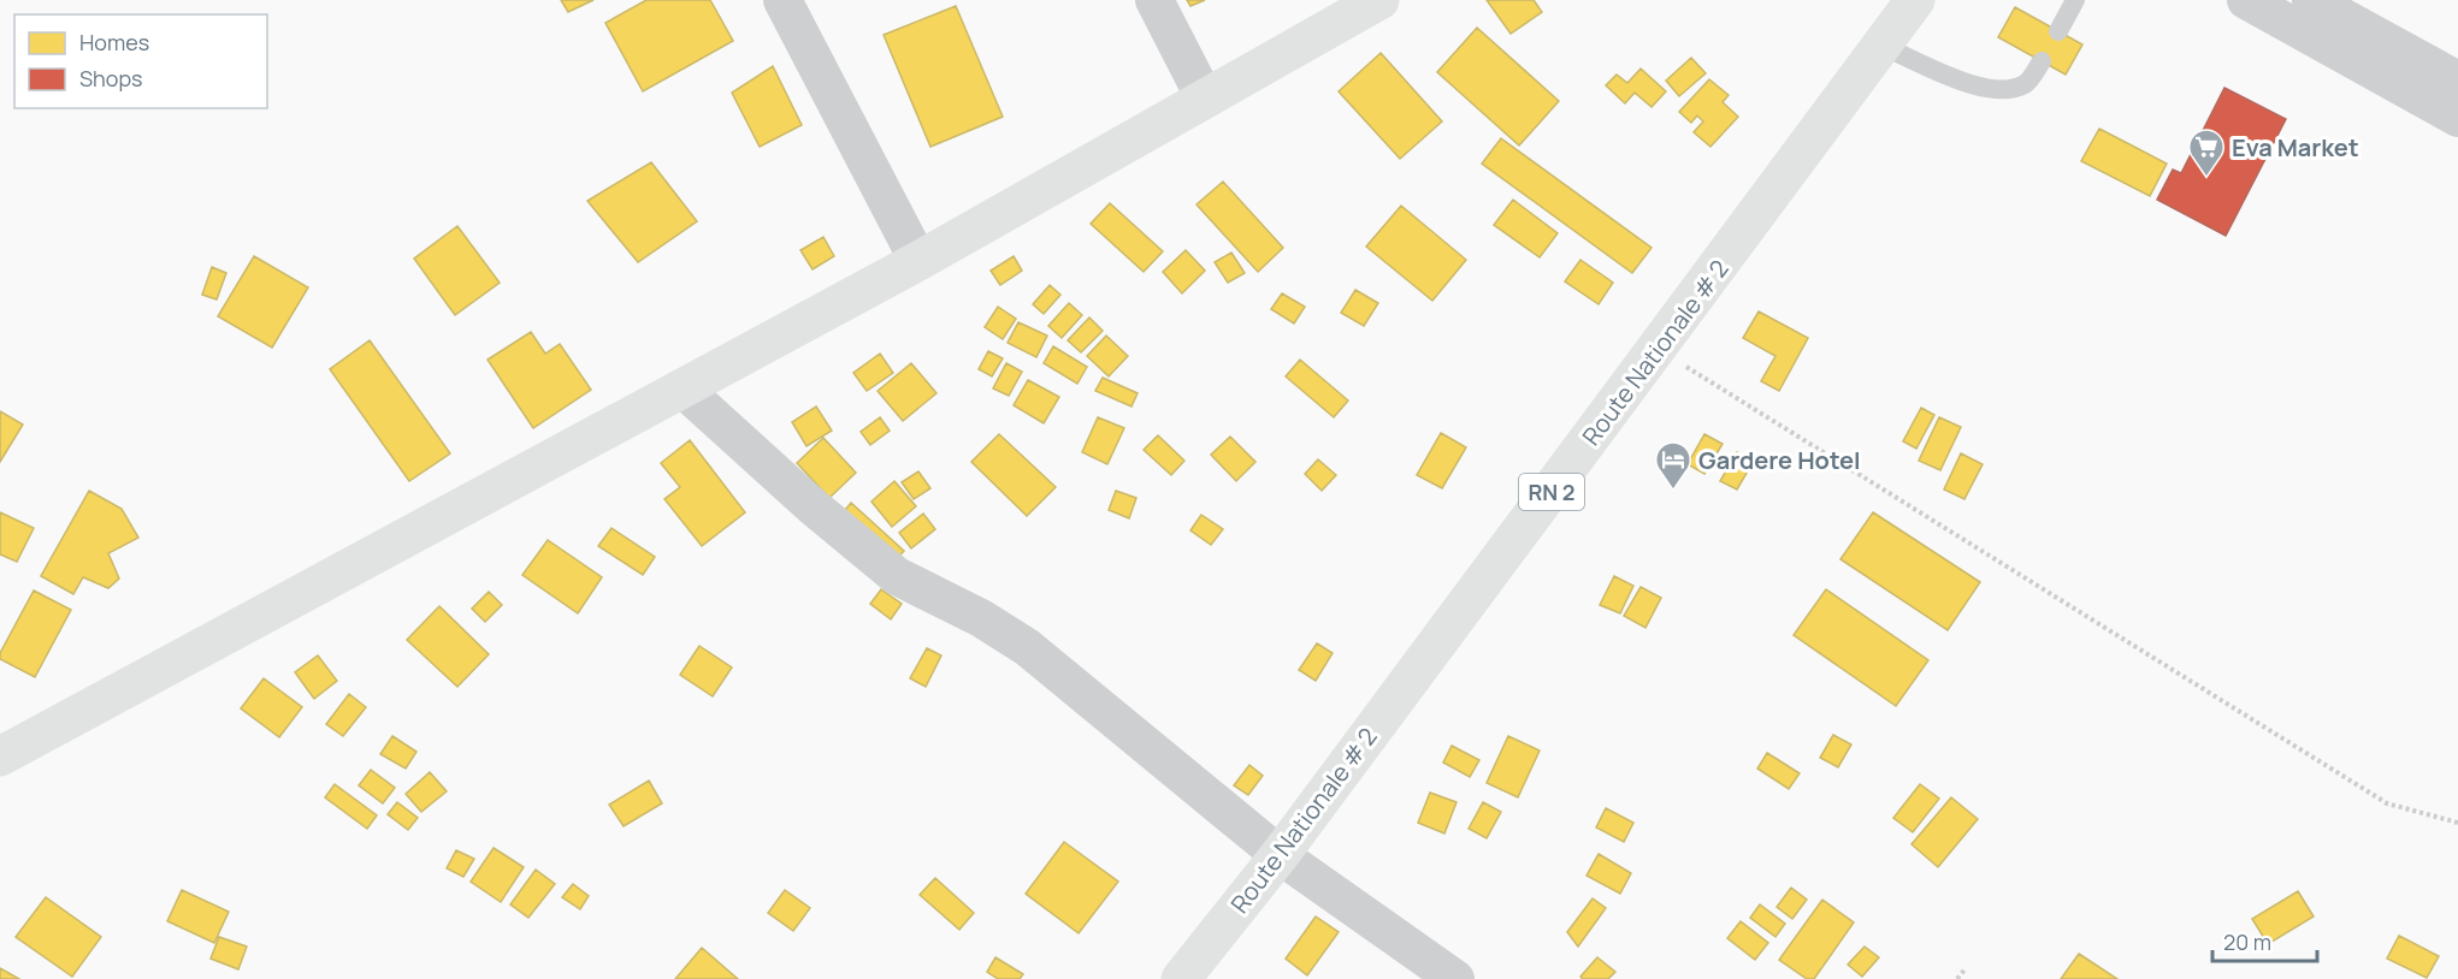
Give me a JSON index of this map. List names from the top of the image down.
{
  "streets": {
    "main road": ["Route Nationale # 2", "RN 2"]
  },
  "places": {
    "supermarket": ["Eva Market"],
    "hotel": ["Gardere Hotel"]
  },
  "legend": ["Homes", "Shops"],
  "scale_bar": "20 m"
}
